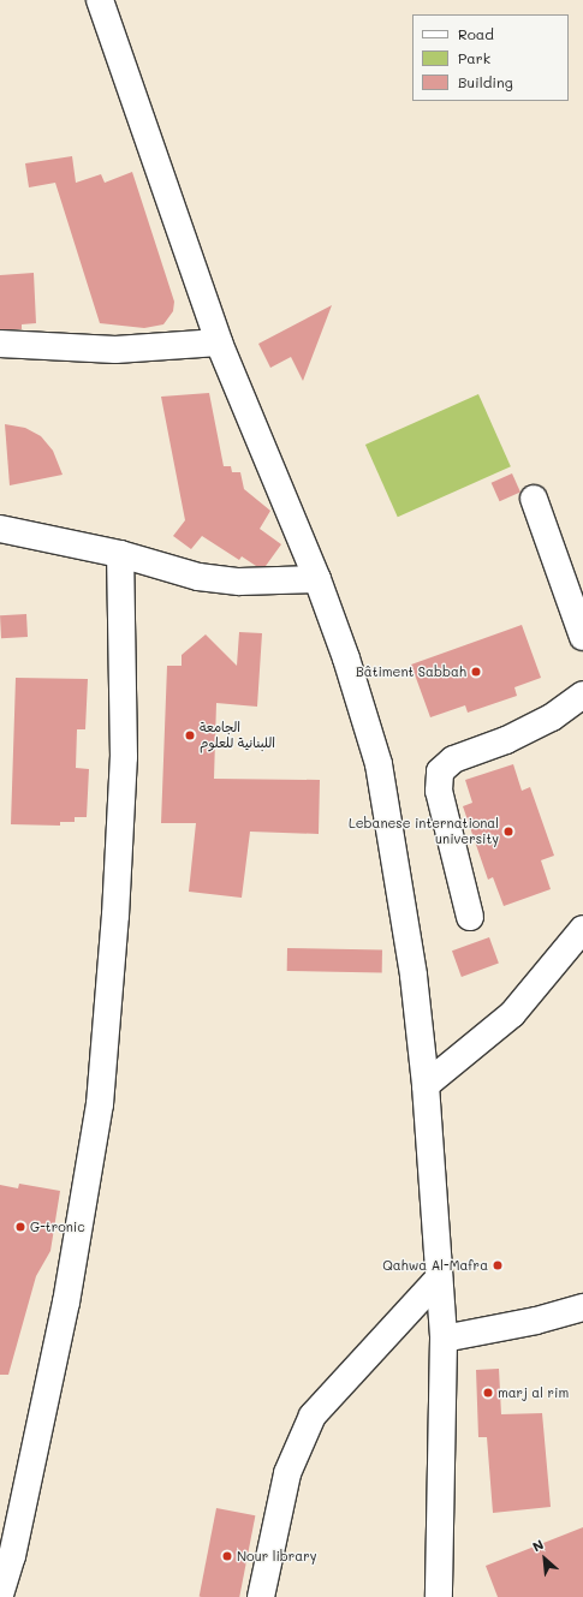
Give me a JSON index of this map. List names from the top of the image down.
{
  "places": [
    "Bâtiment Sabbah",
    "الجامعة اللبنانية للعلوم",
    "Lebanese international university",
    "G-tronic",
    "Qahwa Al-Mafra",
    "marj al rim",
    "Nour library"
  ],
  "legend": ["Road", "Park", "Building"],
  "north": "top left"
}
